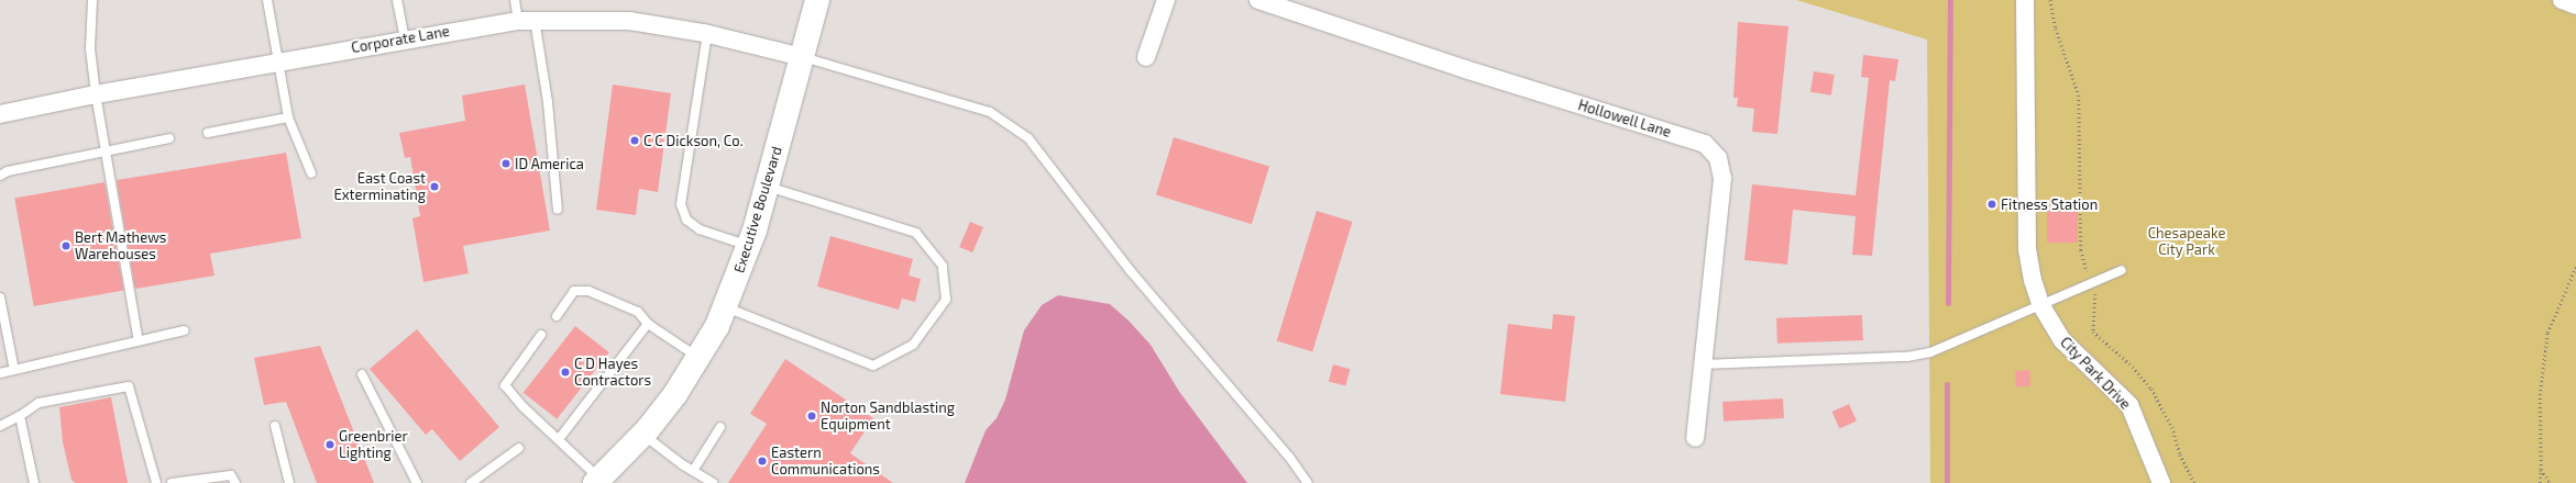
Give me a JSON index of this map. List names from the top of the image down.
{
  "streets": {
    "street": [
      "Corporate Lane",
      "Hollowell Lane",
      "Executive Boulevard",
      "City Park Drive"
    ]
  },
  "crossings": [
    ["Corporate Lane", "Executive Boulevard"]
  ],
  "parks": ["Chesapeake City Park"],
  "places": [
    "C C Dickson, Co.",
    "ID America",
    "East Coast Exterminating",
    "Fitness Station",
    "Bert Mathews Warehouses",
    "C D Hayes Contractors",
    "Norton Sandblasting Equipment",
    "Greenbrier Lighting",
    "Eastern Communications"
  ]
}
